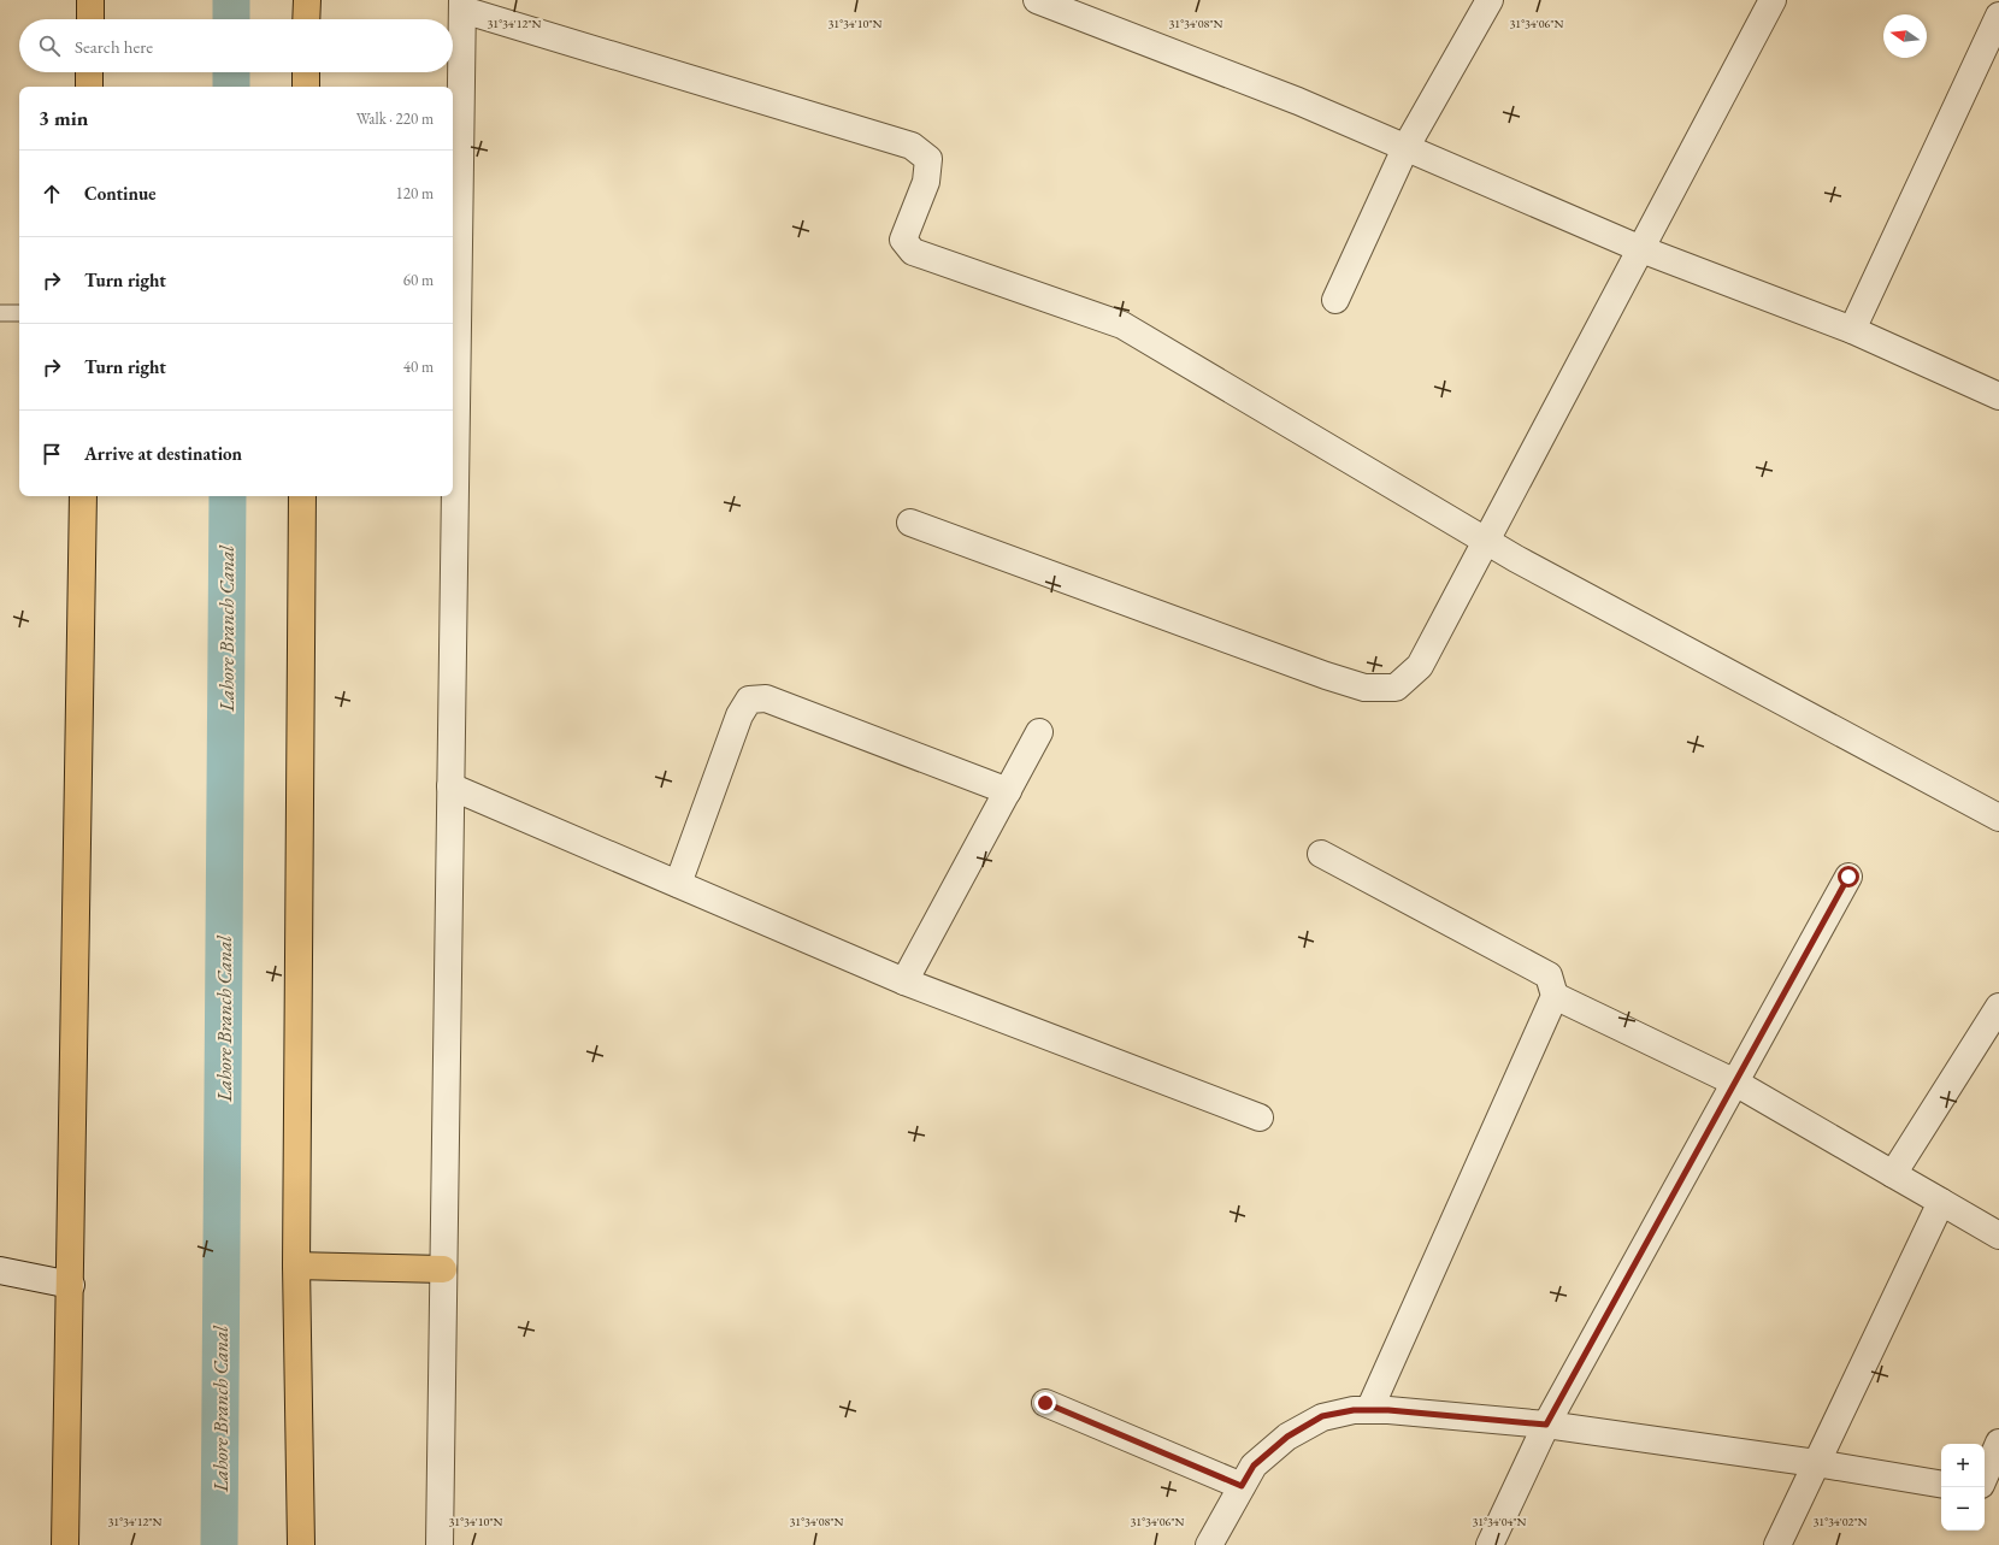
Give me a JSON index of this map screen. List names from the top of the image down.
{
  "water": ["Lahore Branch Canal"],
  "north": "left",
  "page": {
    "search": "Search here",
    "heading": ["3 min", "Walk · 220 m"],
    "list": [
      ["Continue", "120 m"],
      ["Turn right", "60 m"],
      ["Turn right", "40 m"],
      "Arrive at destination"
    ],
    "map_buttons": ["+", "−"]
  },
  "coordinates": [
    "31°34'12\"N",
    "31°34'10\"N",
    "31°34'08\"N",
    "31°34'06\"N",
    "31°34'04\"N",
    "31°34'02\"N"
  ]
}
